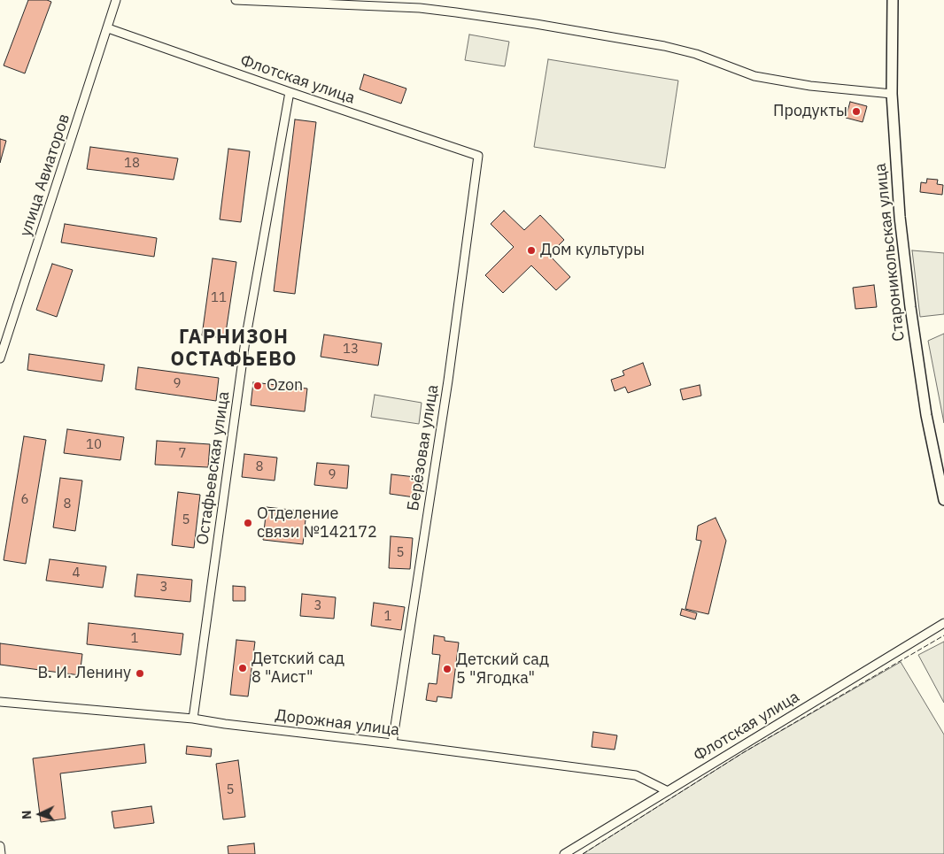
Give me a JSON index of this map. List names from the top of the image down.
{
  "streets": {
    "street": [
      "Флотская улица",
      "улица Авиаторов",
      "Староникольская улица",
      "Берёзовая улица",
      "Остафьевская улица",
      "Дорожная улица"
    ]
  },
  "crossings": [
    ["Флотская улица", "улица Авиаторов"],
    ["Флотская улица", "Берёзовая улица"],
    ["Флотская улица", "Остафьевская улица"],
    ["Флотская улица", "Дорожная улица"],
    ["Берёзовая улица", "Дорожная улица"],
    ["Остафьевская улица", "Дорожная улица"]
  ],
  "districts": ["ГАРНИЗОН ОСТАФЬЕВО"],
  "places": [
    "Продукты",
    "Дом культуры",
    "Ozon",
    "Отделение связи №142172",
    "Детский сад 8 \"Аист\"",
    "Детский сад 5 \"Ягодка\"",
    "В. И. Ленину"
  ],
  "house_numbers": [
    "18",
    "11",
    "13",
    "9",
    "10",
    "7",
    "8",
    "9",
    "6",
    "8",
    "5",
    "5",
    "4",
    "3",
    "3",
    "1",
    "1",
    "5"
  ],
  "north": "left"
}
